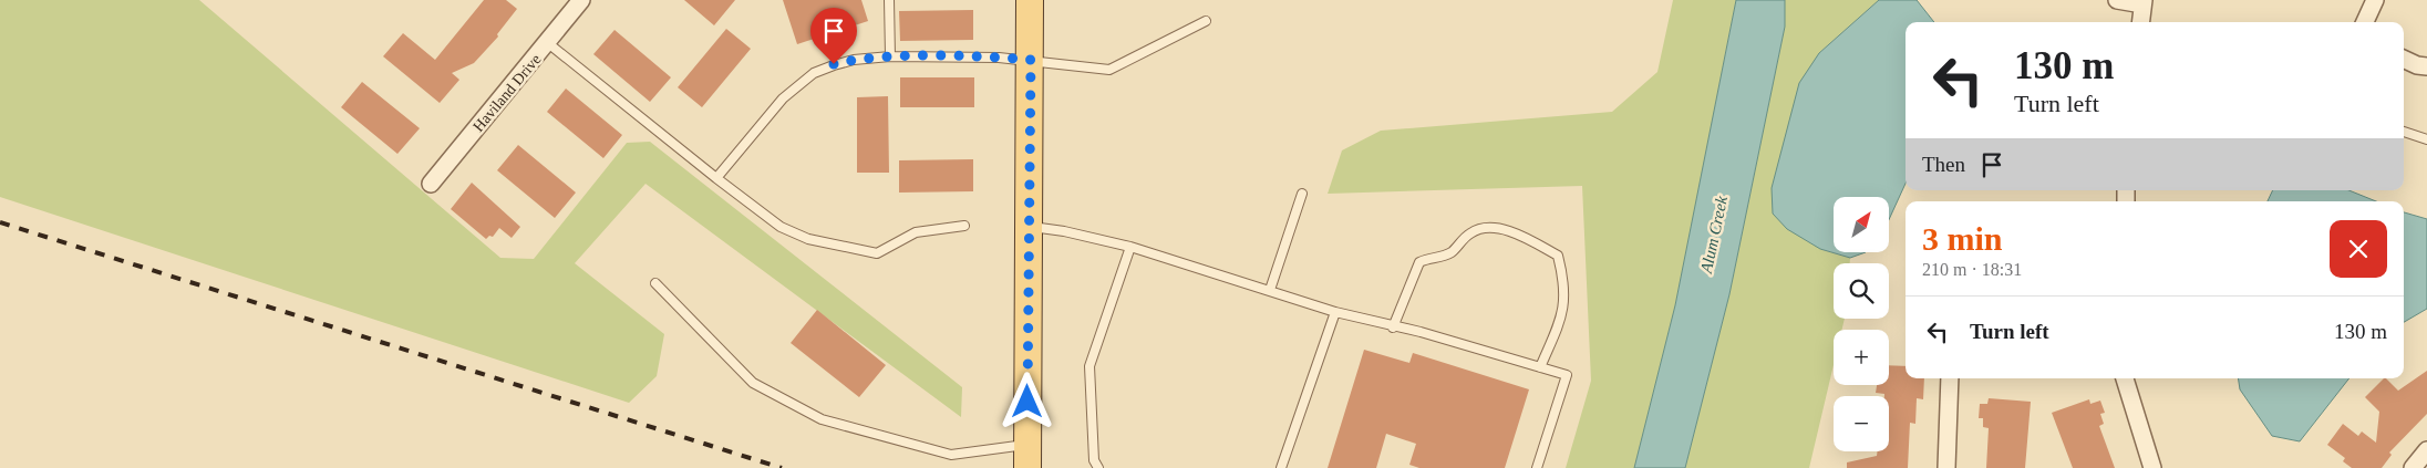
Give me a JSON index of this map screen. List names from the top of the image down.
{
  "streets": {
    "street": ["Haviland Drive"]
  },
  "water": ["Alum Creek"],
  "north": "top right",
  "page": {
    "turn": ["130 m", "Turn left"],
    "then": "Then",
    "map_buttons": ["+", "−"],
    "heading": ["3 min", "210 m · 18:31"],
    "list": [
      {
        "name": "Turn left",
        "value": "130 m"
      }
    ]
  }
}
